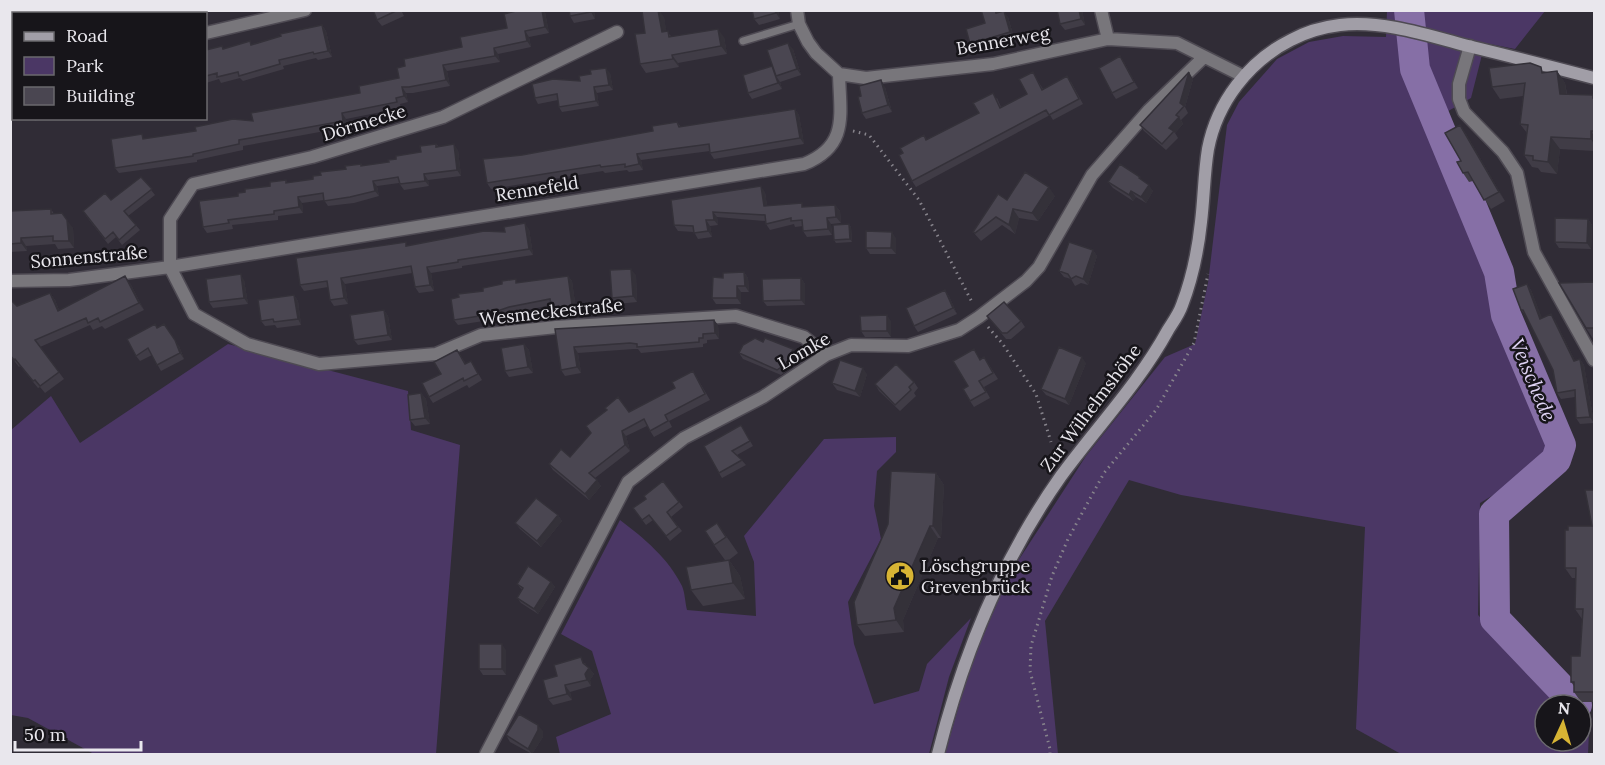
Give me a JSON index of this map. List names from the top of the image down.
{
  "streets": {
    "street": [
      "Bennerweg",
      "Dörmecke",
      "Rennefeld",
      "Sonnenstraße",
      "Wesmeckestraße",
      "Lomke",
      "Zur Wilhelmshöhe"
    ]
  },
  "crossings": [
    ["Bennerweg", "Lomke"],
    ["Bennerweg", "Zur Wilhelmshöhe"],
    ["Dörmecke", "Rennefeld"],
    ["Dörmecke", "Sonnenstraße"],
    ["Dörmecke", "Wesmeckestraße"],
    ["Rennefeld", "Sonnenstraße"],
    ["Rennefeld", "Wesmeckestraße"],
    ["Sonnenstraße", "Wesmeckestraße"],
    ["Wesmeckestraße", "Lomke"]
  ],
  "water": ["Veischede"],
  "places": {
    "public building": ["Löschgruppe Grevenbrück"]
  },
  "legend": ["Road", "Park", "Building"],
  "scale_bar": "50 m",
  "north": "top"
}
